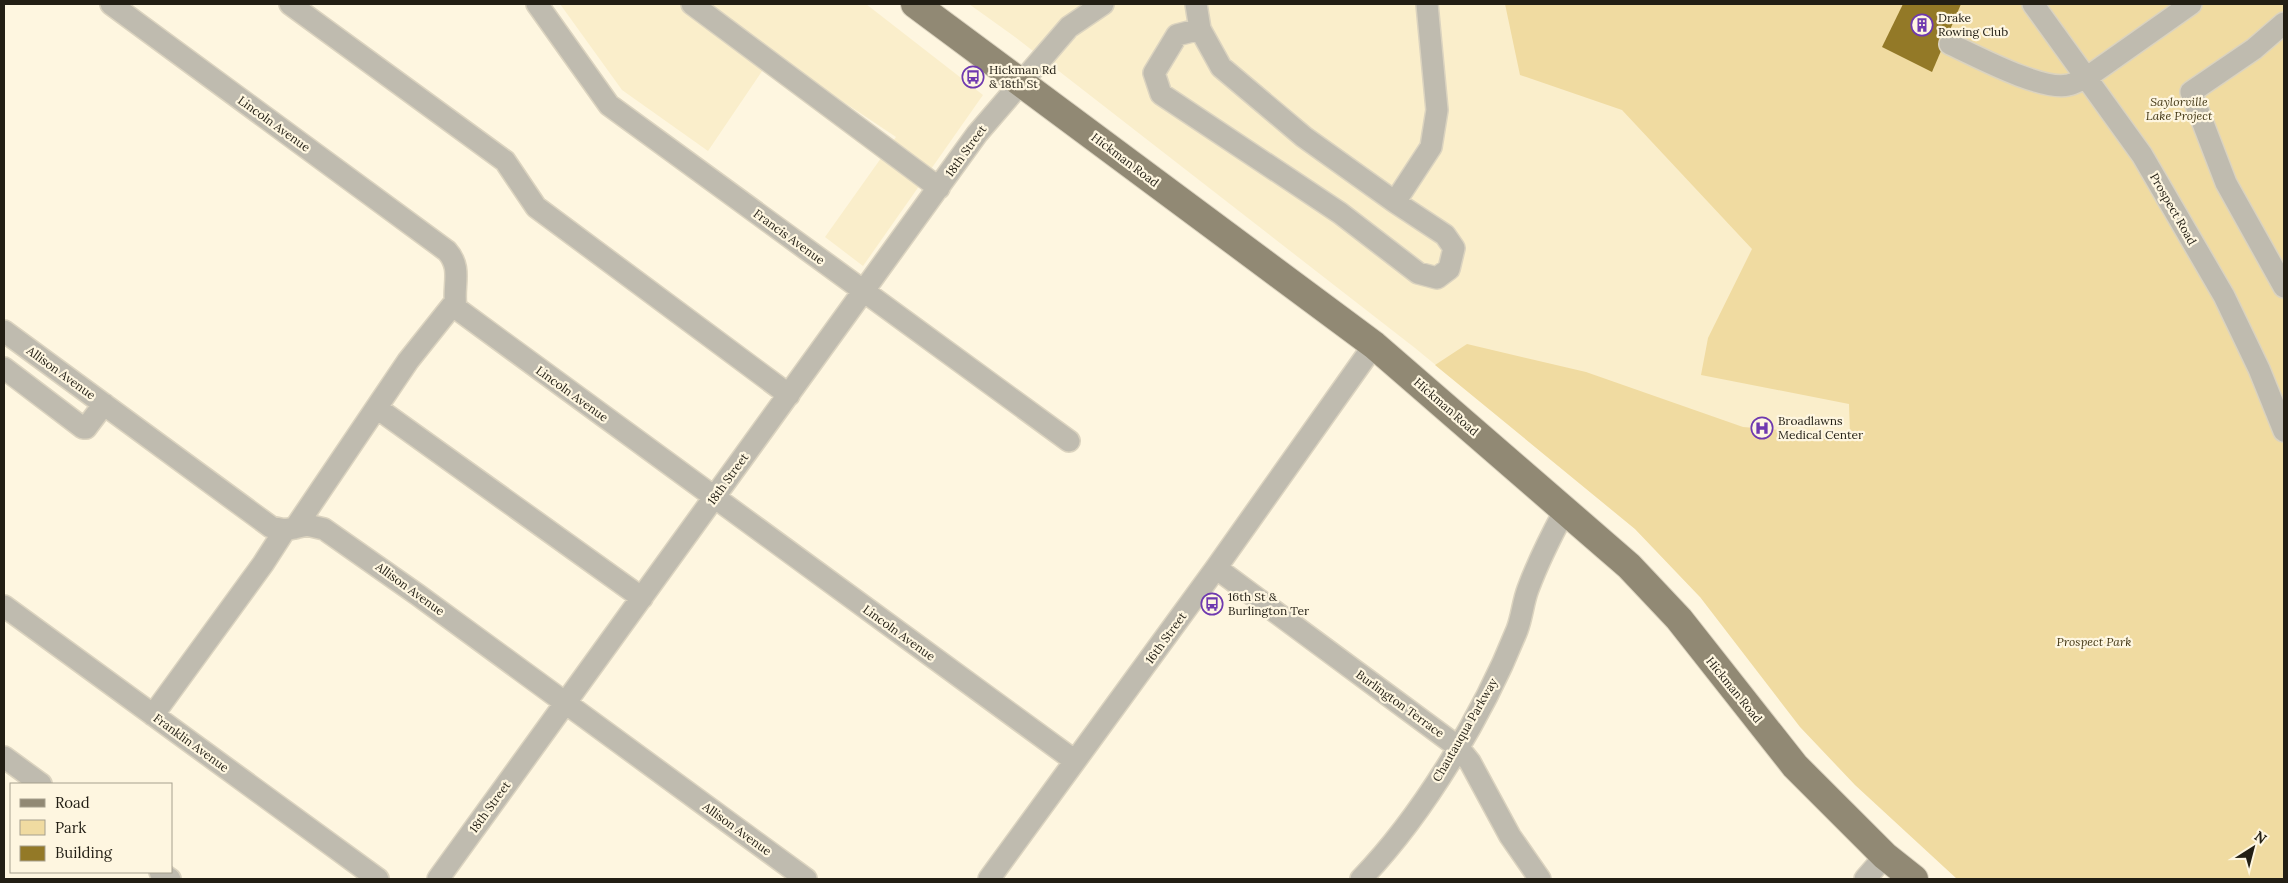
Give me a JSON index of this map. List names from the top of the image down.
{
  "streets": {
    "main road": ["Hickman Road"],
    "street": [
      "Lincoln Avenue",
      "18th Street",
      "Prospect Road",
      "Francis Avenue",
      "Allison Avenue",
      "16th Street",
      "Burlington Terrace",
      "Chautauqua Parkway",
      "Franklin Avenue"
    ]
  },
  "crossings": [
    ["Lincoln Avenue", "18th Street"],
    ["Lincoln Avenue", "16th Street"],
    ["18th Street", "Hickman Road"],
    ["18th Street", "Francis Avenue"],
    ["18th Street", "Allison Avenue"],
    ["Hickman Road", "16th Street"],
    ["Hickman Road", "Chautauqua Parkway"],
    ["16th Street", "Burlington Terrace"],
    ["Burlington Terrace", "Chautauqua Parkway"]
  ],
  "parks": ["Saylorville Lake Project", "Prospect Park"],
  "places": {
    "building": ["Drake Rowing Club"],
    "bus stop": ["Hickman Rd & 18th St", "16th St & Burlington Ter"],
    "hospital": ["Broadlawns Medical Center"]
  },
  "legend": ["Road", "Park", "Building"],
  "north": "top right"
}
